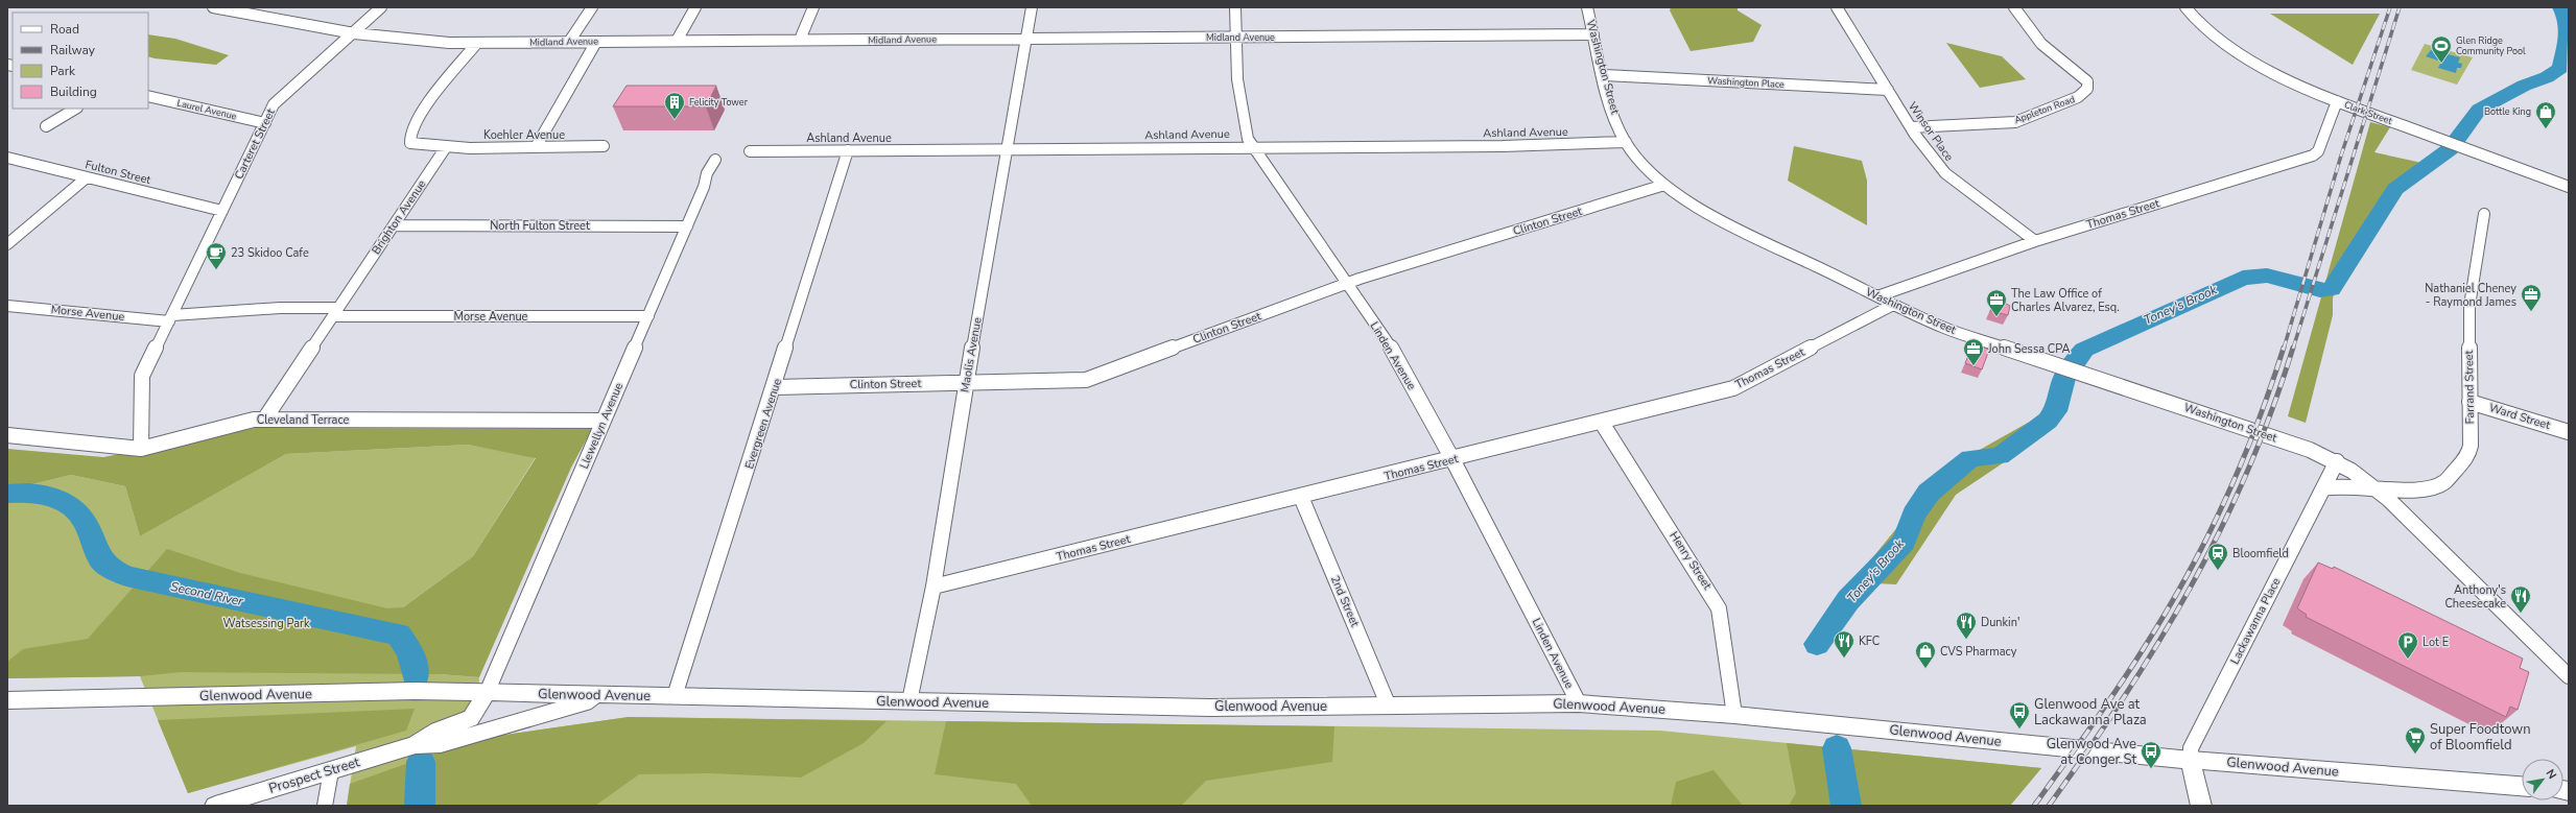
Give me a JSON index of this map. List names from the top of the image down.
{
  "streets": {
    "street": [
      "Midland Avenue",
      "Washington Street",
      "Washington Place",
      "Laurel Avenue",
      "Appleton Road",
      "Clark Street",
      "Winsor Place",
      "Ashland Avenue",
      "Koehler Avenue",
      "Carteret Street",
      "Fulton Street",
      "Thomas Street",
      "Brighton Avenue",
      "Clinton Street",
      "North Fulton Street",
      "Morse Avenue",
      "Maolis Avenue",
      "Linden Avenue",
      "Farrand Street",
      "Ward Street",
      "Cleveland Terrace",
      "Evergreen Avenue",
      "Llewellyn Avenue",
      "Henry Street",
      "2nd Street",
      "Lackawanna Place",
      "Glenwood Avenue",
      "Prospect Street"
    ]
  },
  "crossings": [
    ["Midland Avenue", "Washington Street"],
    ["Midland Avenue", "Carteret Street"],
    ["Midland Avenue", "Maolis Avenue"],
    ["Midland Avenue", "Linden Avenue"],
    ["Washington Street", "Washington Place"],
    ["Washington Street", "Ashland Avenue"],
    ["Washington Street", "Thomas Street"],
    ["Washington Street", "Clinton Street"],
    ["Washington Street", "Farrand Street"],
    ["Washington Street", "Lackawanna Place"],
    ["Washington Place", "Winsor Place"],
    ["Laurel Avenue", "Carteret Street"],
    ["Appleton Road", "Winsor Place"],
    ["Clark Street", "Thomas Street"],
    ["Winsor Place", "Thomas Street"],
    ["Ashland Avenue", "Maolis Avenue"],
    ["Ashland Avenue", "Linden Avenue"],
    ["Ashland Avenue", "Evergreen Avenue"],
    ["Koehler Avenue", "Brighton Avenue"],
    ["Carteret Street", "Fulton Street"],
    ["Carteret Street", "Morse Avenue"],
    ["Carteret Street", "Cleveland Terrace"],
    ["Thomas Street", "Maolis Avenue"],
    ["Thomas Street", "Linden Avenue"],
    ["Thomas Street", "Henry Street"],
    ["Thomas Street", "2nd Street"],
    ["Brighton Avenue", "North Fulton Street"],
    ["Brighton Avenue", "Morse Avenue"],
    ["Brighton Avenue", "Cleveland Terrace"],
    ["Clinton Street", "Maolis Avenue"],
    ["Clinton Street", "Linden Avenue"],
    ["Clinton Street", "Evergreen Avenue"],
    ["North Fulton Street", "Llewellyn Avenue"],
    ["Morse Avenue", "Llewellyn Avenue"],
    ["Maolis Avenue", "Glenwood Avenue"],
    ["Linden Avenue", "Glenwood Avenue"],
    ["Farrand Street", "Ward Street"],
    ["Cleveland Terrace", "Llewellyn Avenue"],
    ["Evergreen Avenue", "Glenwood Avenue"],
    ["Llewellyn Avenue", "Glenwood Avenue"],
    ["Llewellyn Avenue", "Prospect Street"],
    ["Henry Street", "Glenwood Avenue"],
    ["2nd Street", "Glenwood Avenue"],
    ["Lackawanna Place", "Glenwood Avenue"],
    ["Glenwood Avenue", "Prospect Street"]
  ],
  "water": ["Toney's Brook", "Second River"],
  "parks": ["Watsessing Park"],
  "places": {
    "sports": ["Glen Ridge Community Pool"],
    "building": ["Felicity Tower"],
    "shop": ["Bottle King", "CVS Pharmacy"],
    "cafe": ["23 Skidoo Cafe"],
    "office": ["Nathaniel Cheney - Raymond James", "The Law Office of Charles Alvarez, Esq.", "John Sessa CPA"],
    "station": ["Bloomfield"],
    "restaurant": ["Anthony's Cheesecake", "Dunkin'", "KFC"],
    "parking": ["Lot E"],
    "bus stop": ["Glenwood Ave at Lackawanna Plaza", "Glenwood Ave at Conger St"],
    "supermarket": ["Super Foodtown of Bloomfield"]
  },
  "legend": [
    "Road",
    "Railway",
    "Park",
    "Building"
  ],
  "north": "top right"
}
